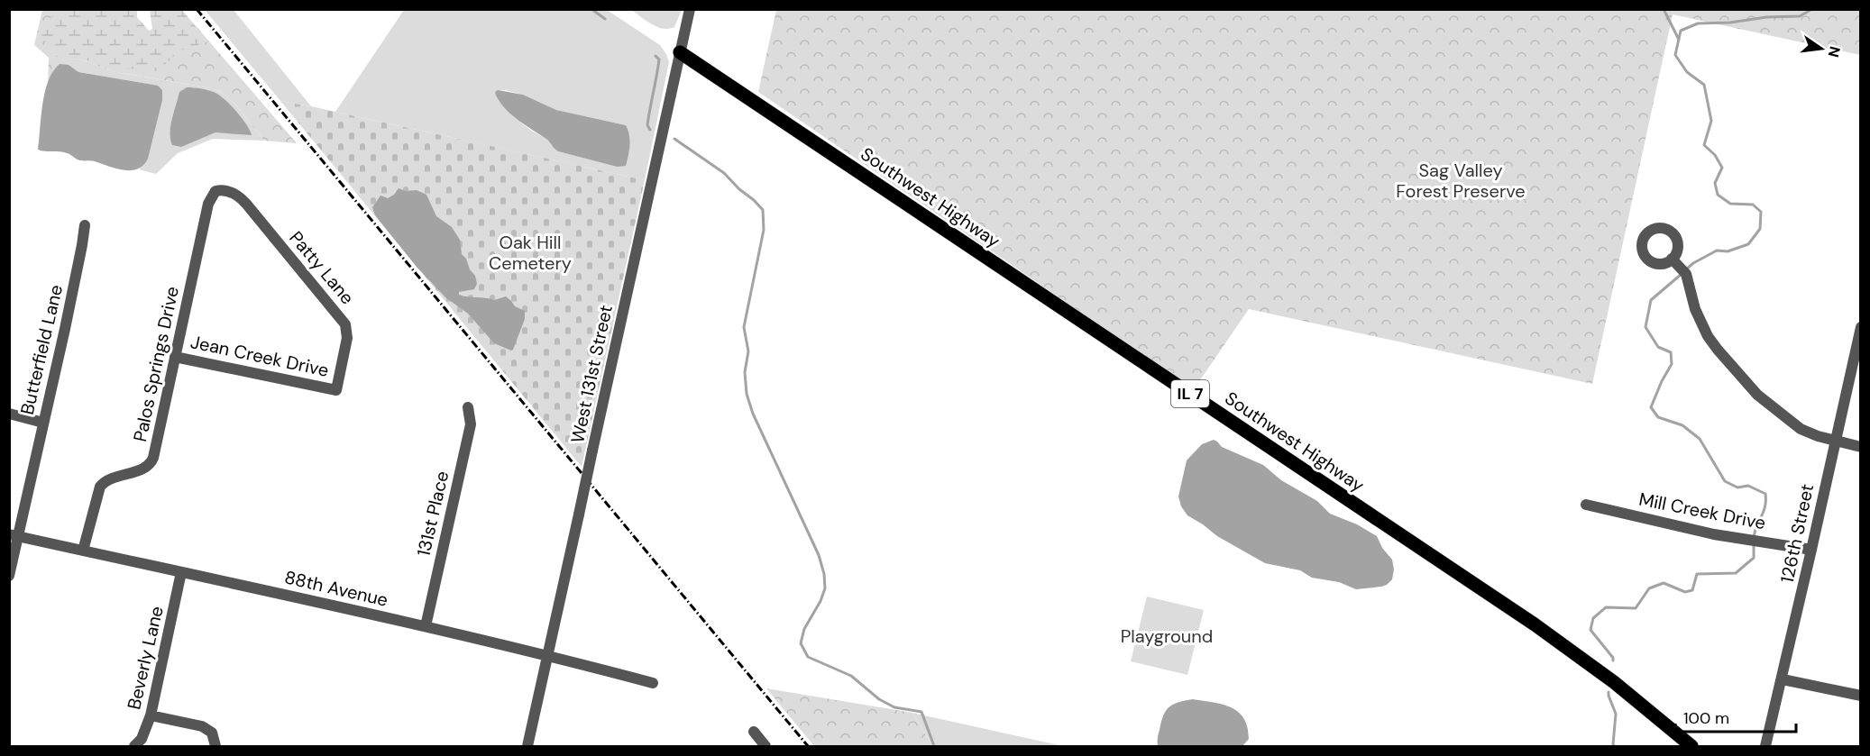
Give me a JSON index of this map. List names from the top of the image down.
{
  "streets": {
    "main road": ["Southwest Highway", "IL 7"],
    "street": [
      "Patty Lane",
      "Butterfield Lane",
      "Jean Creek Drive",
      "Palos Springs Drive",
      "West 131st Street",
      "Mill Creek Drive",
      "131st Place",
      "126th Street",
      "88th Avenue",
      "Beverly Lane"
    ]
  },
  "crossings": [
    ["Southwest Highway", "West 131st Street"],
    ["Patty Lane", "Jean Creek Drive"],
    ["Patty Lane", "Palos Springs Drive"],
    ["Butterfield Lane", "88th Avenue"],
    ["Jean Creek Drive", "Palos Springs Drive"],
    ["Palos Springs Drive", "88th Avenue"],
    ["West 131st Street", "88th Avenue"],
    ["Mill Creek Drive", "126th Street"],
    ["131st Place", "88th Avenue"],
    ["88th Avenue", "Beverly Lane"]
  ],
  "parks": ["Sag Valley Forest Preserve", "Oak Hill Cemetery", "Playground"],
  "scale_bar": "100 m",
  "north": "right"
}
